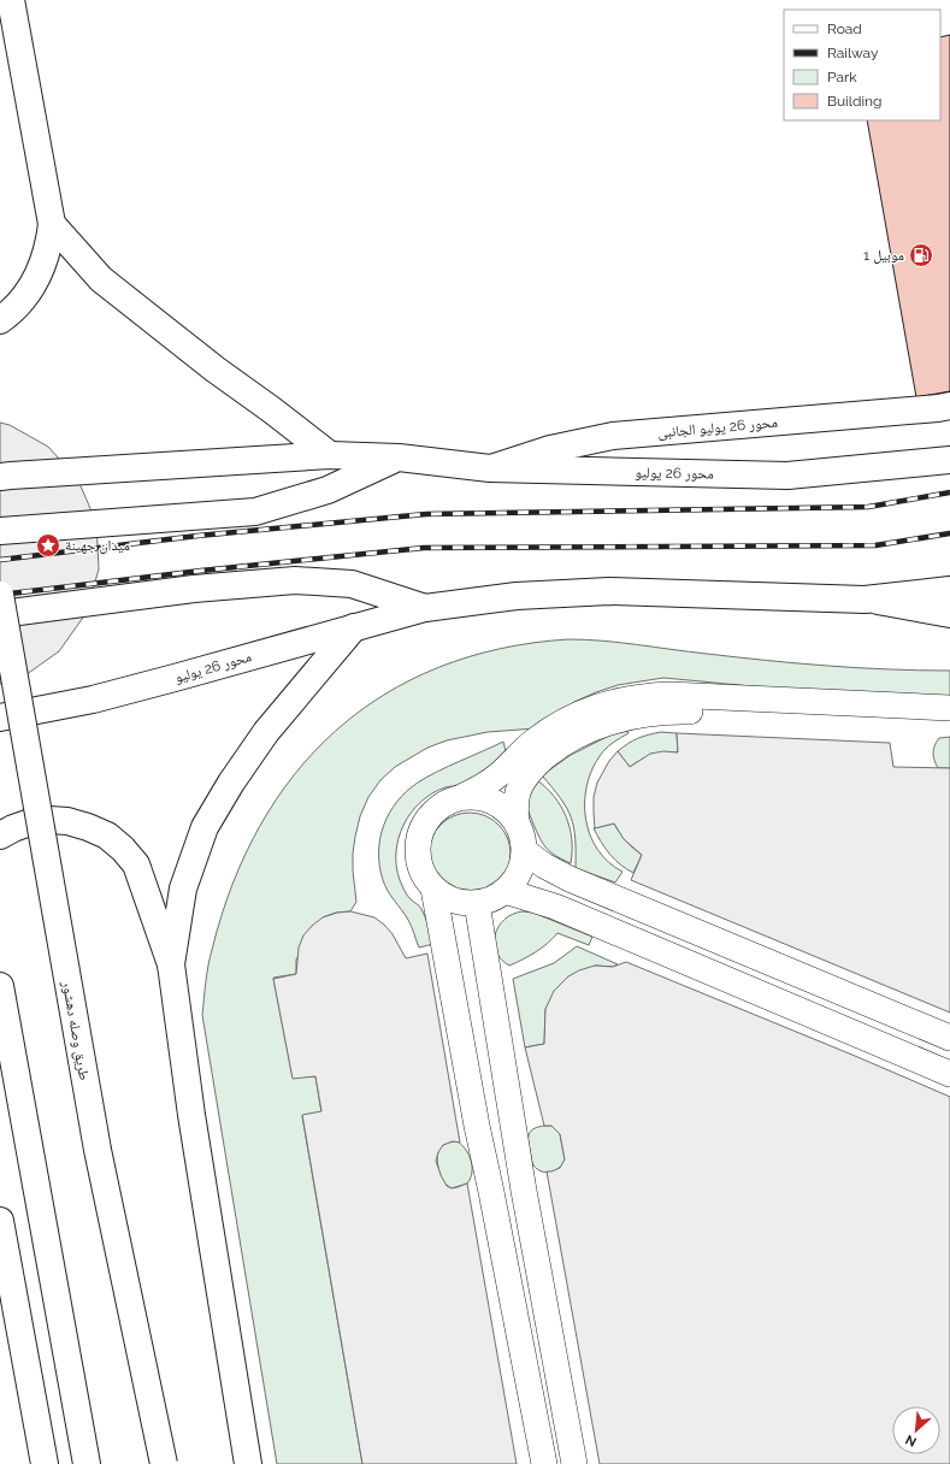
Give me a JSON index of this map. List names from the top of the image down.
{
  "streets": {
    "main road": ["محور 26 يوليو الجانبى", "محور 26 يوليو", "طريق وصله دهشور"]
  },
  "crossings": [
    ["محور 26 يوليو الجانبى", "محور 26 يوليو"]
  ],
  "places": {
    "fuel station": ["موبيل 1"],
    "place": ["ميدان جهينة"]
  },
  "legend": [
    "Road",
    "Railway",
    "Park",
    "Building"
  ],
  "north": "bottom left"
}
